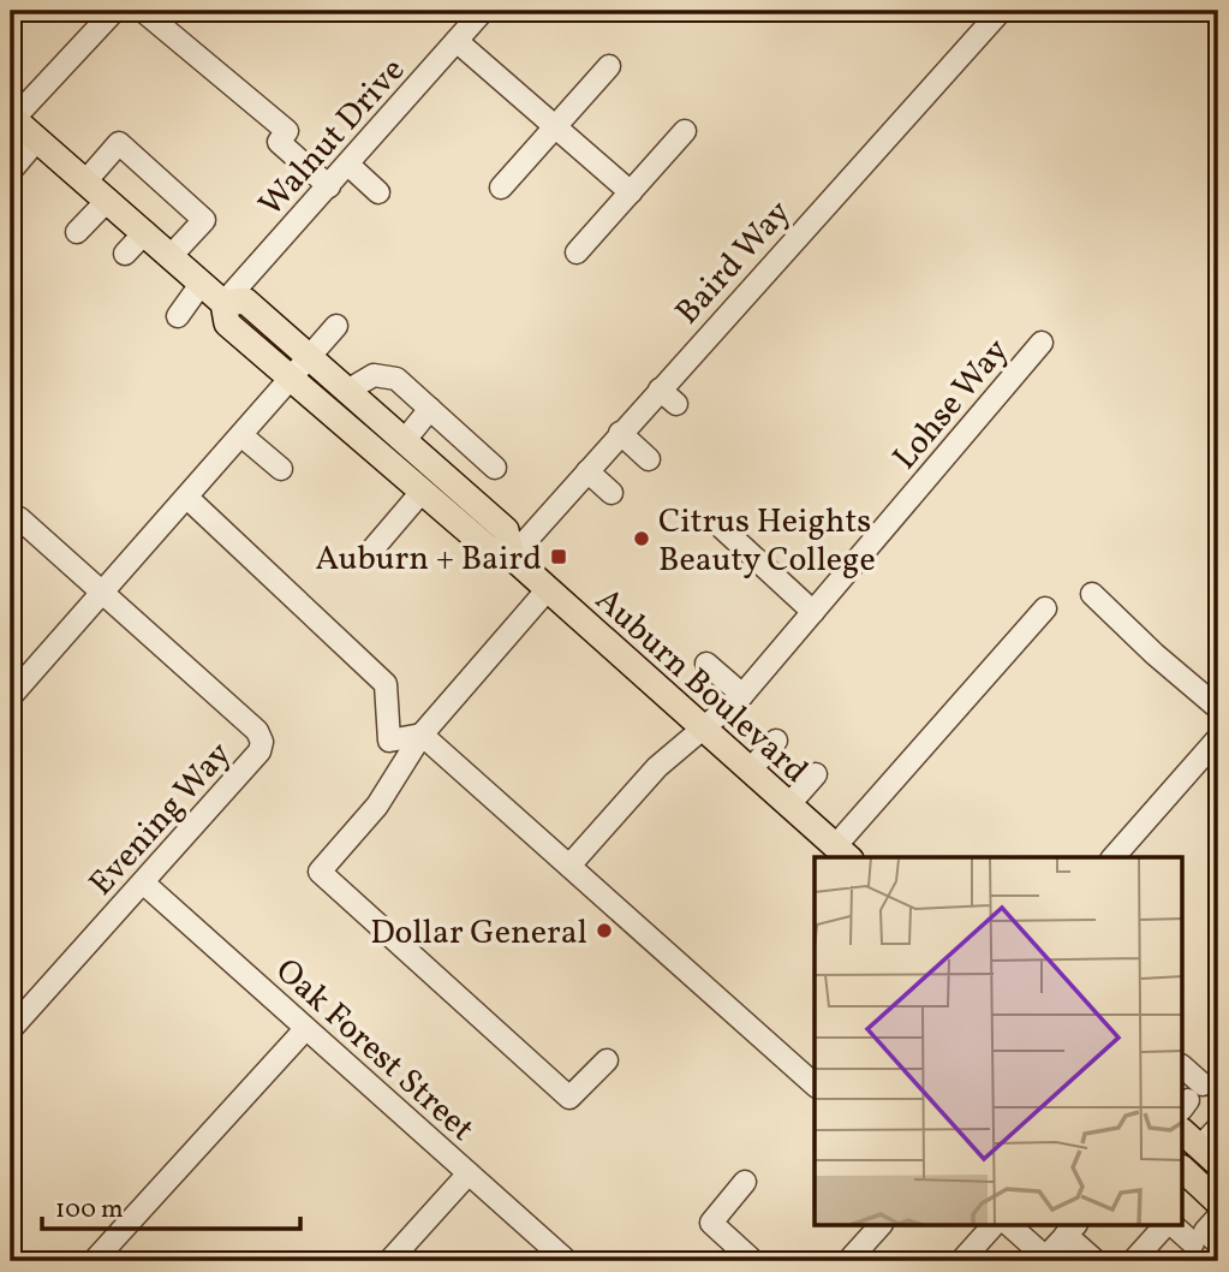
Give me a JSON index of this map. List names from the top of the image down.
{
  "streets": {
    "main road": ["Auburn Boulevard"],
    "street": [
      "Walnut Drive",
      "Baird Way",
      "Lohse Way",
      "Evening Way",
      "Oak Forest Street"
    ]
  },
  "crossings": [
    ["Walnut Drive", "Auburn Boulevard"],
    ["Baird Way", "Auburn Boulevard"],
    ["Lohse Way", "Auburn Boulevard"],
    ["Evening Way", "Oak Forest Street"]
  ],
  "places": {
    "other": ["Citrus Heights Beauty College", "Dollar General"],
    "transit": ["Auburn + Baird"]
  },
  "scale_bar": "100 m"
}
